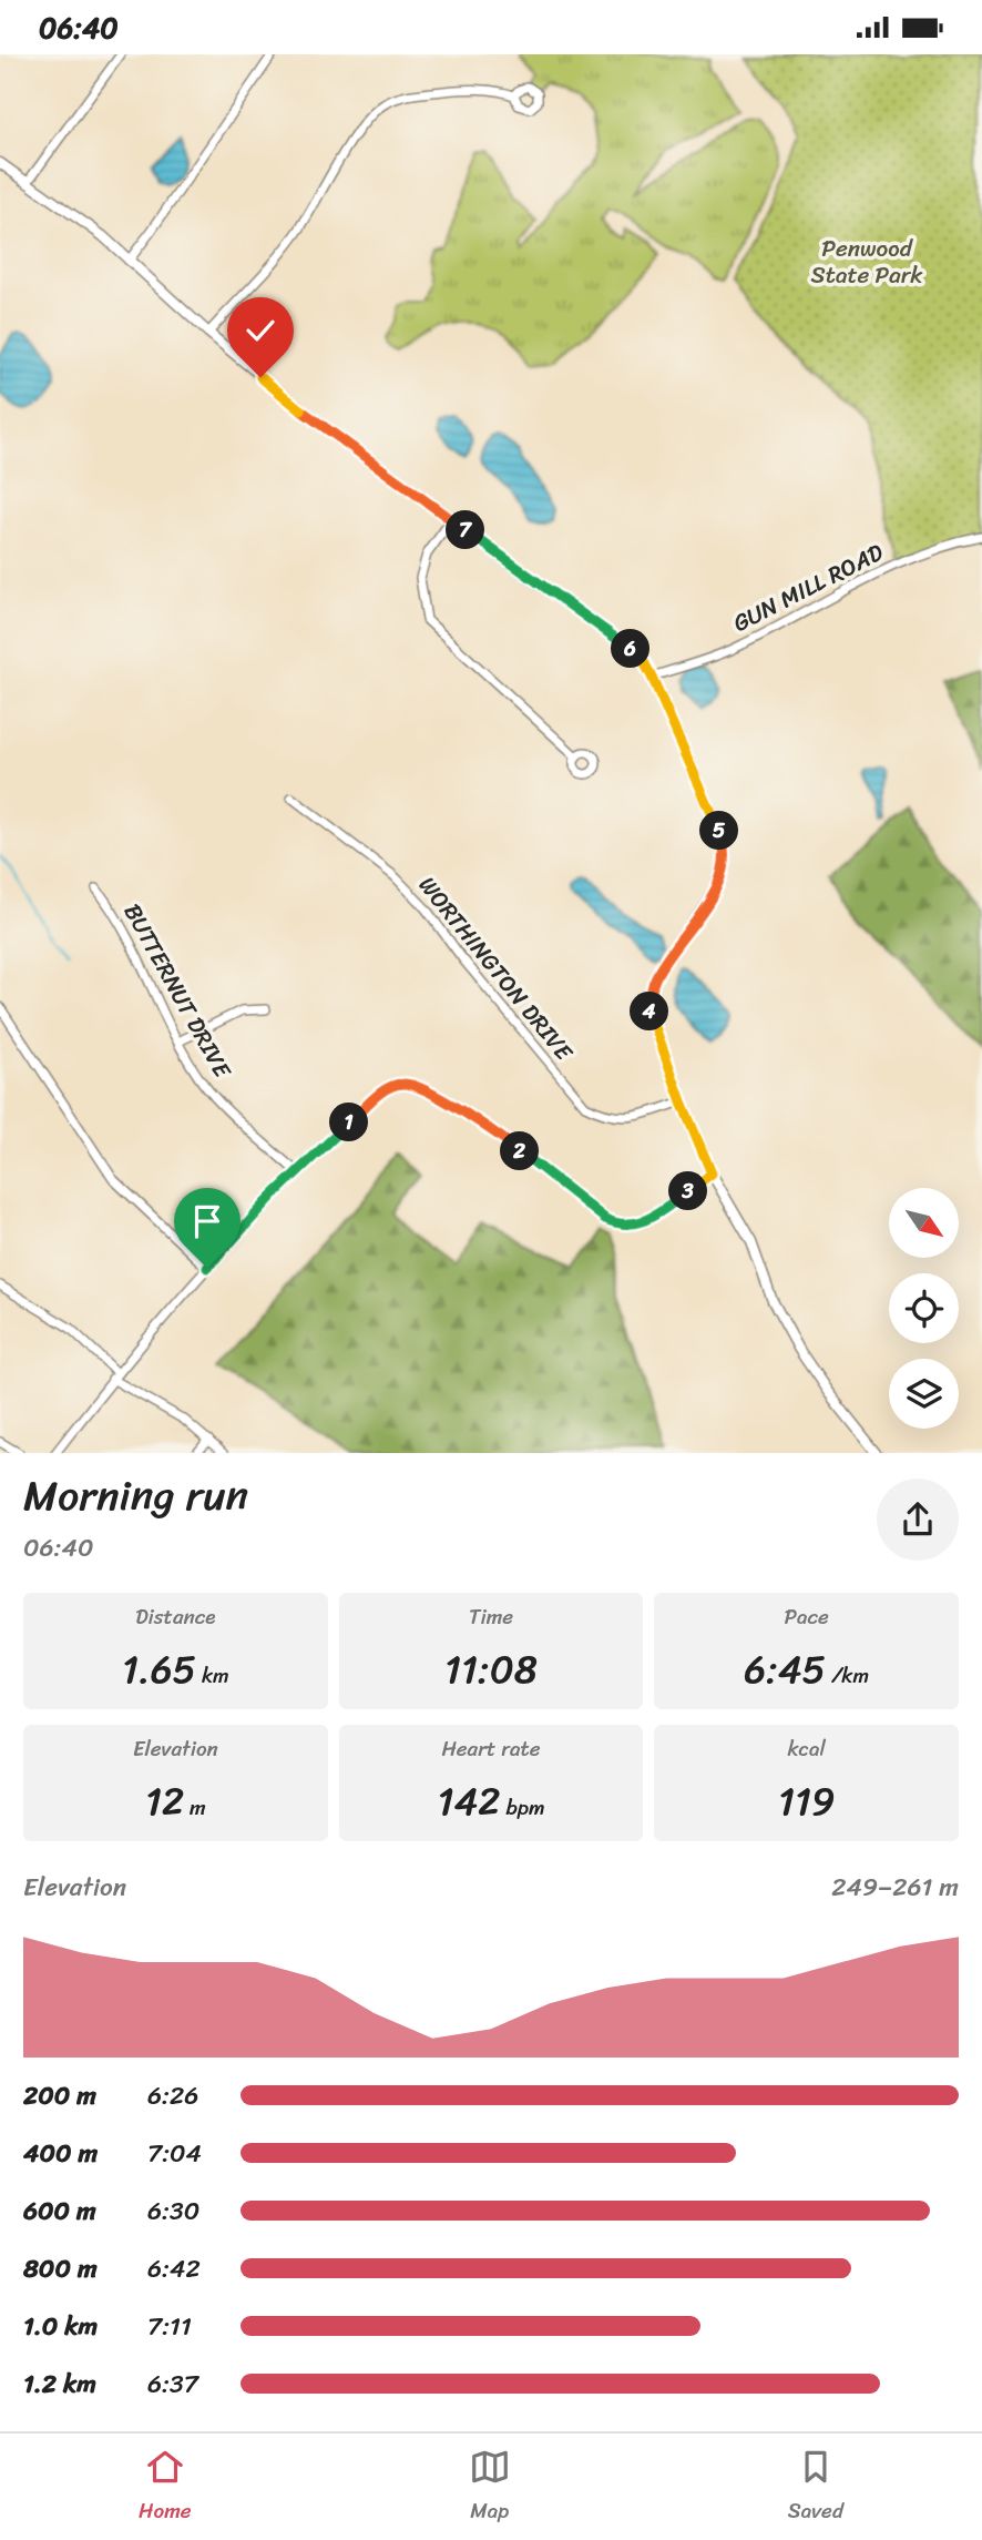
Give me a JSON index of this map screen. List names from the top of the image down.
{
  "streets": {
    "street": ["GUN MILL ROAD", "WORTHINGTON DRIVE", "BUTTERNUT DRIVE"]
  },
  "parks": ["Penwood State Park"],
  "north": "bottom right",
  "page": {
    "status": "06:40",
    "pins": [
      "7",
      "6",
      "5",
      "4",
      "1",
      "2",
      "3"
    ],
    "heading": ["Morning run", "06:40"],
    "stats": [
      ["Distance", "1.65 km"],
      ["Time", "11:08"],
      ["Pace", "6:45 /km"],
      ["Elevation", "12 m"],
      ["Heart rate", "142 bpm"],
      ["kcal", "119"]
    ],
    "chart": ["Elevation", "249–261 m"],
    "list": [
      {
        "name": "200 m",
        "note": "6:26"
      },
      {
        "name": "400 m",
        "note": "7:04"
      },
      {
        "name": "600 m",
        "note": "6:30"
      },
      {
        "name": "800 m",
        "note": "6:42"
      },
      {
        "name": "1.0 km",
        "note": "7:11"
      },
      {
        "name": "1.2 km",
        "note": "6:37"
      }
    ],
    "tabs": ["Home", "Map", "Saved"]
  }
}
